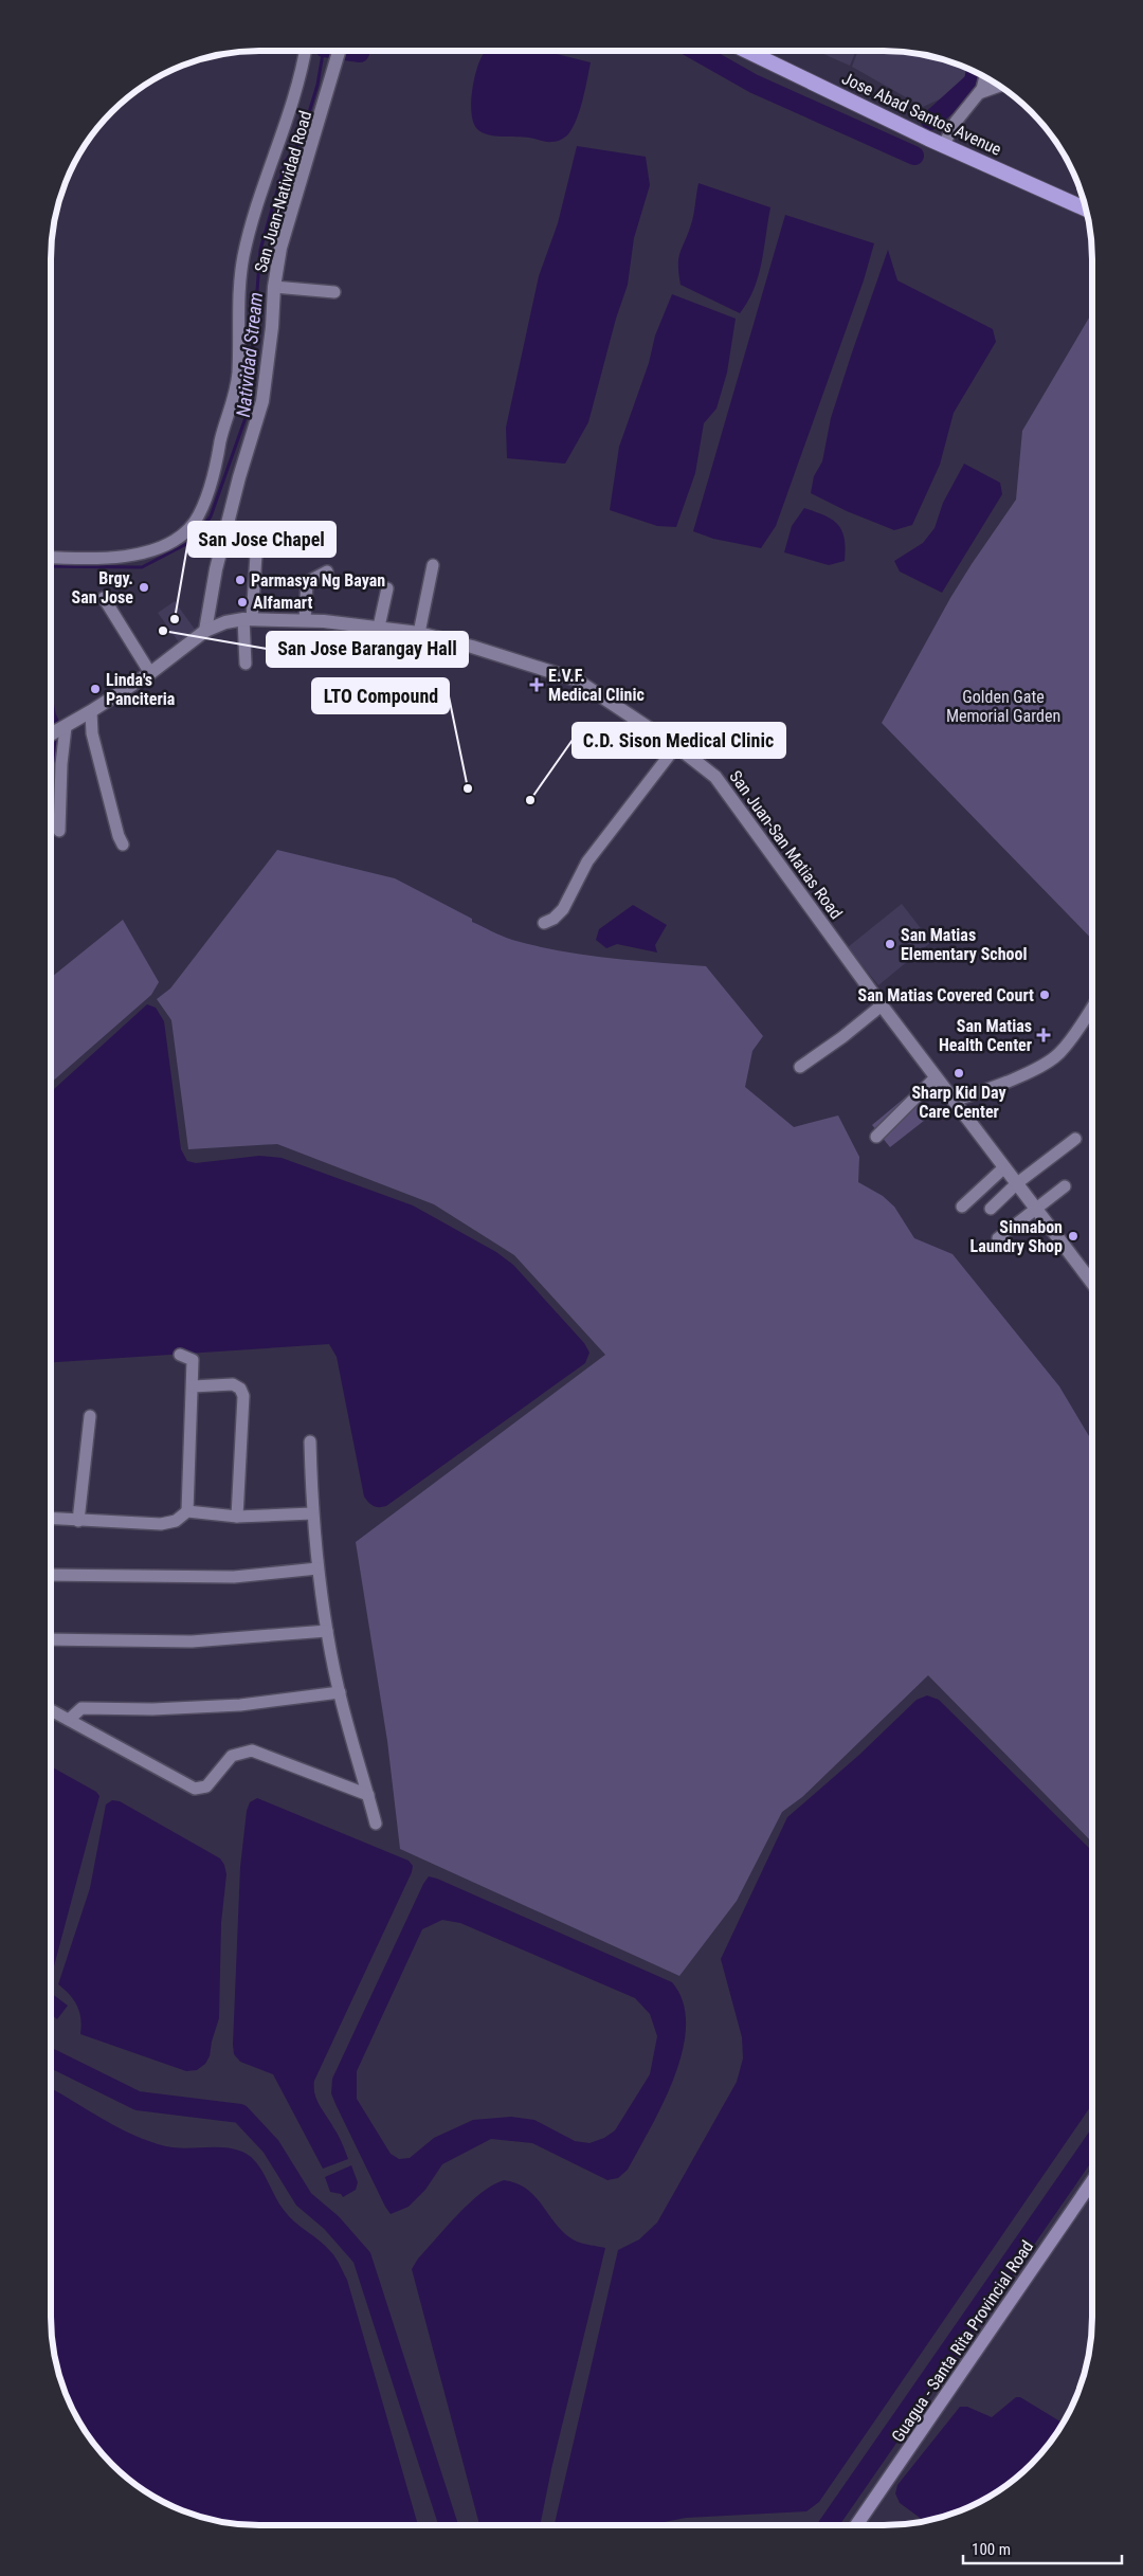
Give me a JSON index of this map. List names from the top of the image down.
{
  "streets": {
    "highway": ["Jose Abad Santos Avenue"],
    "main road": ["Guagua - Santa Rita Provincial Road"],
    "street": ["San Juan-Natividad Road", "San Juan-San Matias Road"]
  },
  "crossings": [
    ["San Juan-Natividad Road", "San Juan-San Matias Road"]
  ],
  "water": ["Natividad Stream"],
  "parks": ["Golden Gate Memorial Garden"],
  "places": {
    "other": [
      "Parmasya Ng Bayan",
      "Brgy. San Jose",
      "Alfamart",
      "San Jose Chapel",
      "San Jose Barangay Hall",
      "Linda's Panciteria",
      "LTO Compound",
      "C.D. Sison Medical Clinic",
      "San Matias Elementary School",
      "San Matias Covered Court",
      "Sharp Kid Day Care Center",
      "Sinnabon Laundry Shop"
    ],
    "health": ["E.V.F. Medical Clinic", "San Matias Health Center"]
  },
  "scale_bar": "100 m"
}
